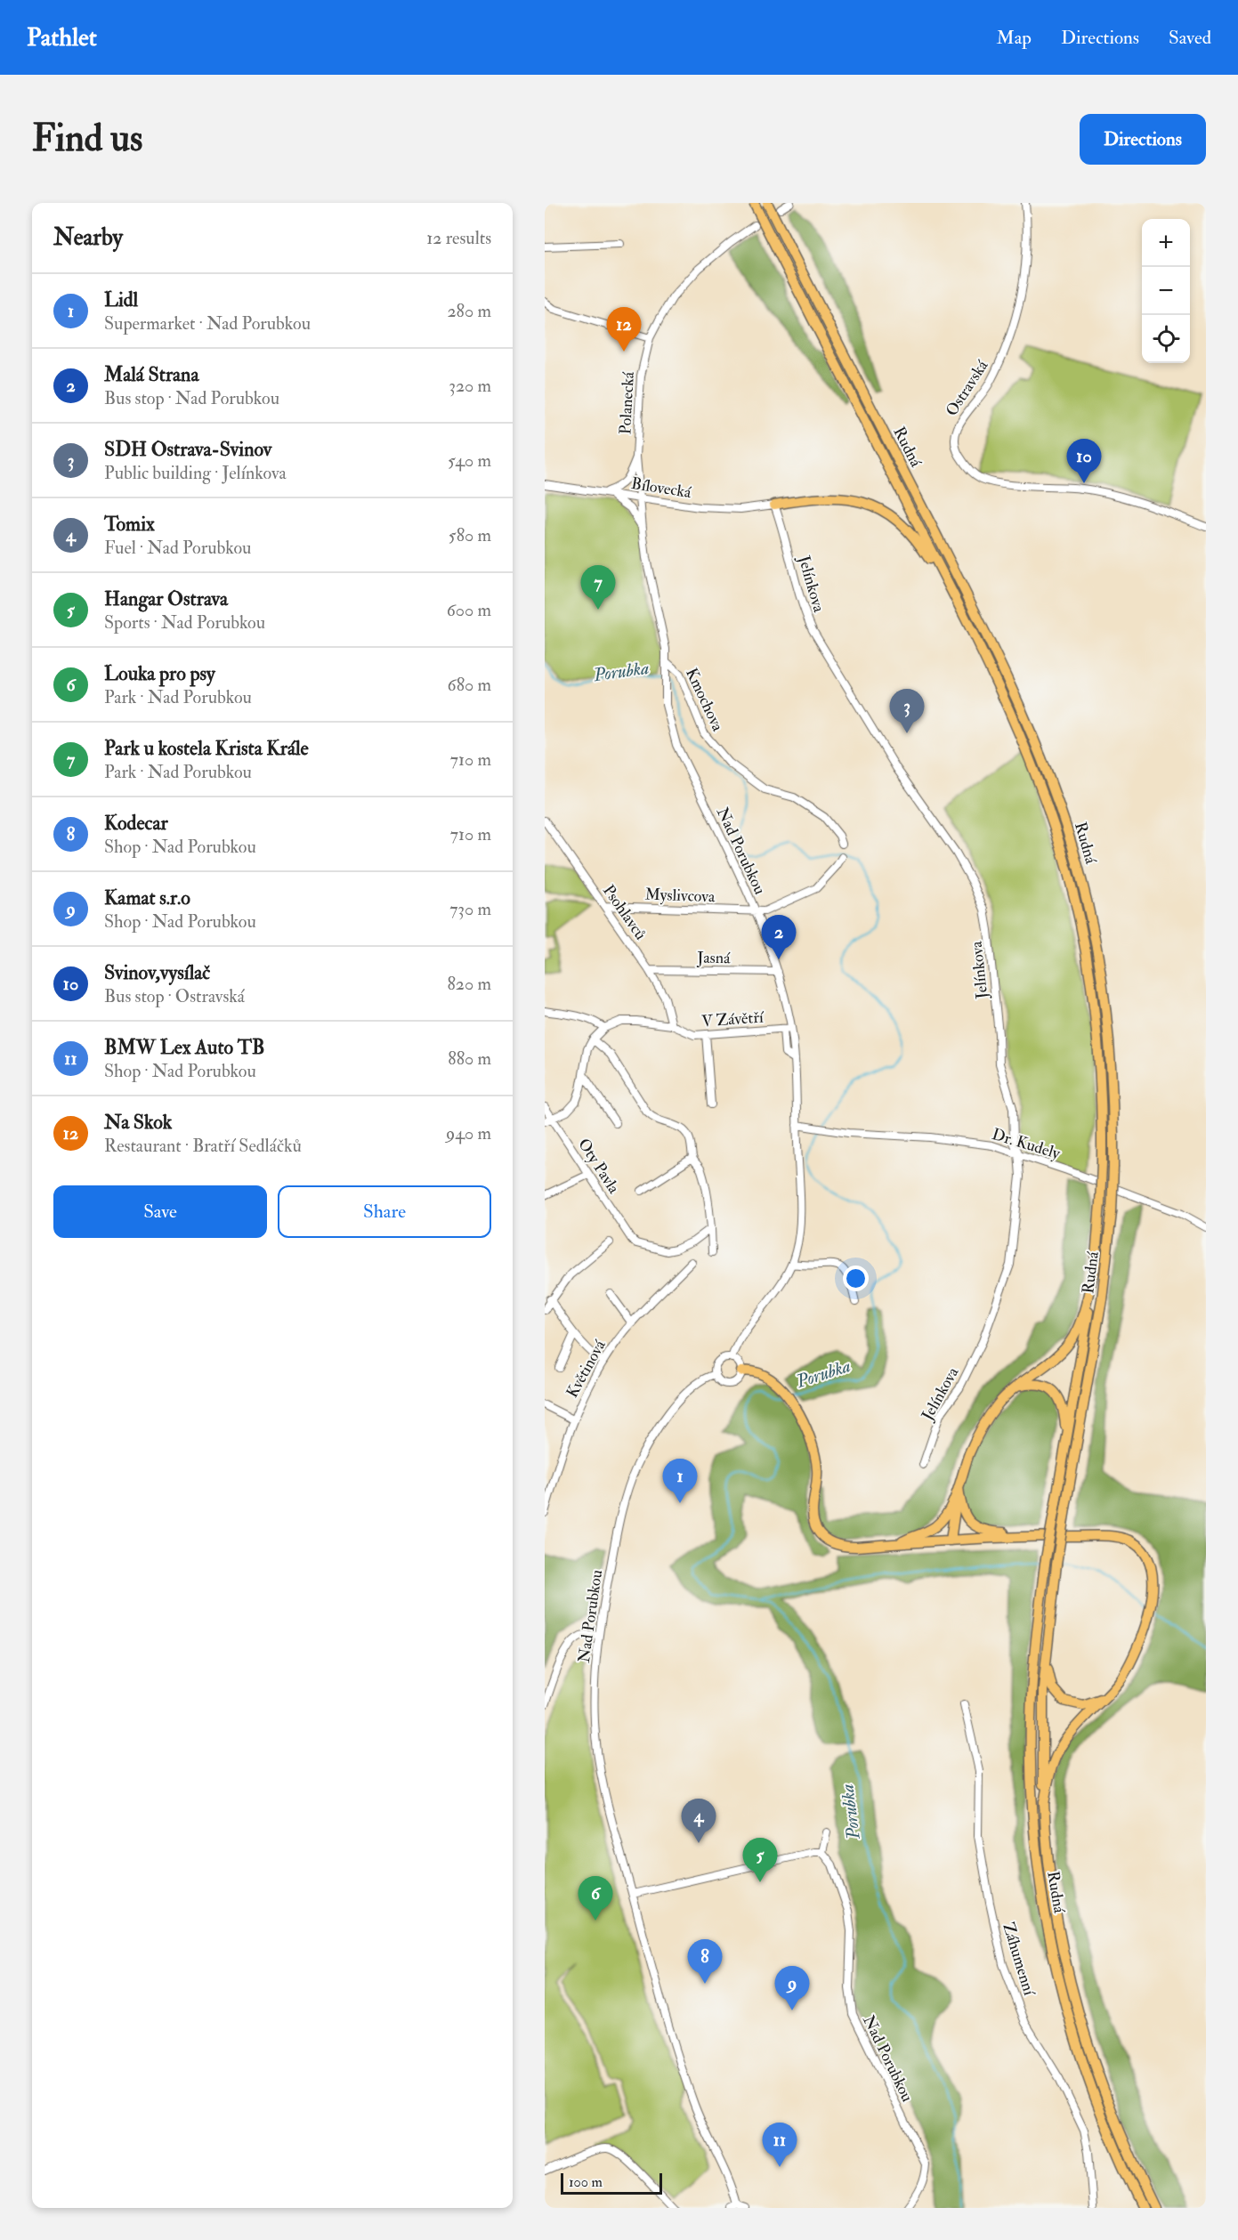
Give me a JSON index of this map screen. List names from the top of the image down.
{
  "streets": {
    "highway": ["Rudná"],
    "street": [
      "Ostravská",
      "Polanecká",
      "Bílovecká",
      "Jelínkova",
      "Kmochova",
      "Nad Porubkou",
      "Myslivcova",
      "Psohlavců",
      "Jasná",
      "V Závětří",
      "Dr. Kudely",
      "Oty Pavla",
      "Květinová",
      "Záhumenní"
    ]
  },
  "crossings": [
    ["Polanecká", "Bílovecká"],
    ["Polanecká", "Nad Porubkou"],
    ["Bílovecká", "Jelínkova"],
    ["Bílovecká", "Nad Porubkou"],
    ["Jelínkova", "Dr. Kudely"],
    ["Kmochova", "Nad Porubkou"],
    ["Nad Porubkou", "Myslivcova"],
    ["Nad Porubkou", "Jasná"],
    ["Nad Porubkou", "V Závětří"],
    ["Nad Porubkou", "Dr. Kudely"],
    ["Myslivcova", "Psohlavců"],
    ["Psohlavců", "Jasná"],
    ["Psohlavců", "V Závětří"],
    ["V Závětří", "Oty Pavla"]
  ],
  "water": ["Porubka"],
  "scale_bar": "100 m",
  "page": {
    "header": "Pathlet",
    "nav": ["Map", "Directions", "Saved"],
    "buttons": [
      "Directions",
      ["Save", "Share"]
    ],
    "title": "Find us",
    "heading": ["Nearby", "12 results"],
    "map_buttons": ["+", "−"],
    "list": [
      {
        "mark": "1",
        "name": "Lidl",
        "note": "Supermarket · Nad Porubkou",
        "value": "280 m"
      },
      {
        "mark": "2",
        "name": "Malá Strana",
        "note": "Bus stop · Nad Porubkou",
        "value": "320 m"
      },
      {
        "mark": "3",
        "name": "SDH Ostrava-Svinov",
        "note": "Public building · Jelínkova",
        "value": "540 m"
      },
      {
        "mark": "4",
        "name": "Tomix",
        "note": "Fuel · Nad Porubkou",
        "value": "580 m"
      },
      {
        "mark": "5",
        "name": "Hangar Ostrava",
        "note": "Sports · Nad Porubkou",
        "value": "600 m"
      },
      {
        "mark": "6",
        "name": "Louka pro psy",
        "note": "Park · Nad Porubkou",
        "value": "680 m"
      },
      {
        "mark": "7",
        "name": "Park u kostela Krista Krále",
        "note": "Park · Nad Porubkou",
        "value": "710 m"
      },
      {
        "mark": "8",
        "name": "Kodecar",
        "note": "Shop · Nad Porubkou",
        "value": "710 m"
      },
      {
        "mark": "9",
        "name": "Kamat s.r.o",
        "note": "Shop · Nad Porubkou",
        "value": "730 m"
      },
      {
        "mark": "10",
        "name": "Svinov,vysílač",
        "note": "Bus stop · Ostravská",
        "value": "820 m"
      },
      {
        "mark": "11",
        "name": "BMW Lex Auto TB",
        "note": "Shop · Nad Porubkou",
        "value": "880 m"
      },
      {
        "mark": "12",
        "name": "Na Skok",
        "note": "Restaurant · Bratří Sedláčků",
        "value": "940 m"
      }
    ],
    "pins": [
      "12",
      "10",
      "7",
      "3",
      "2",
      "1",
      "4",
      "5",
      "6",
      "8",
      "9",
      "11"
    ],
    "scale": "100 m"
  }
}
